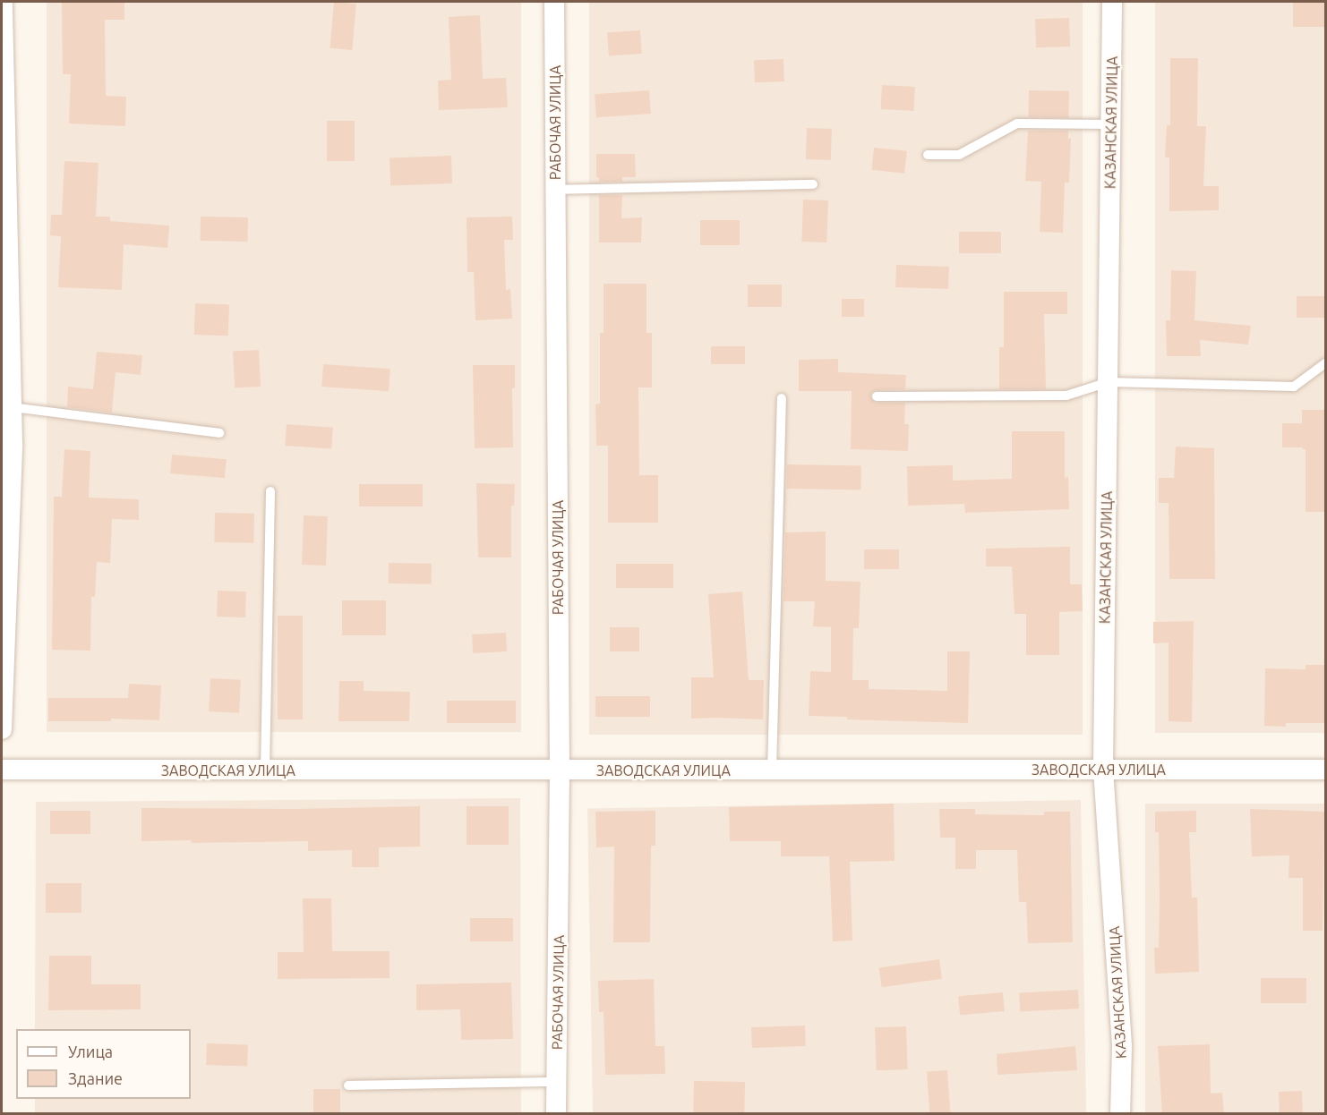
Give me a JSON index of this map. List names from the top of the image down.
{
  "streets": {
    "street": ["РАБОЧАЯ УЛИЦА", "КАЗАНСКАЯ УЛИЦА", "ЗАВОДСКАЯ УЛИЦА"]
  },
  "crossings": [
    ["РАБОЧАЯ УЛИЦА", "ЗАВОДСКАЯ УЛИЦА"],
    ["КАЗАНСКАЯ УЛИЦА", "ЗАВОДСКАЯ УЛИЦА"]
  ],
  "legend": ["Улица", "Здание"]
}
